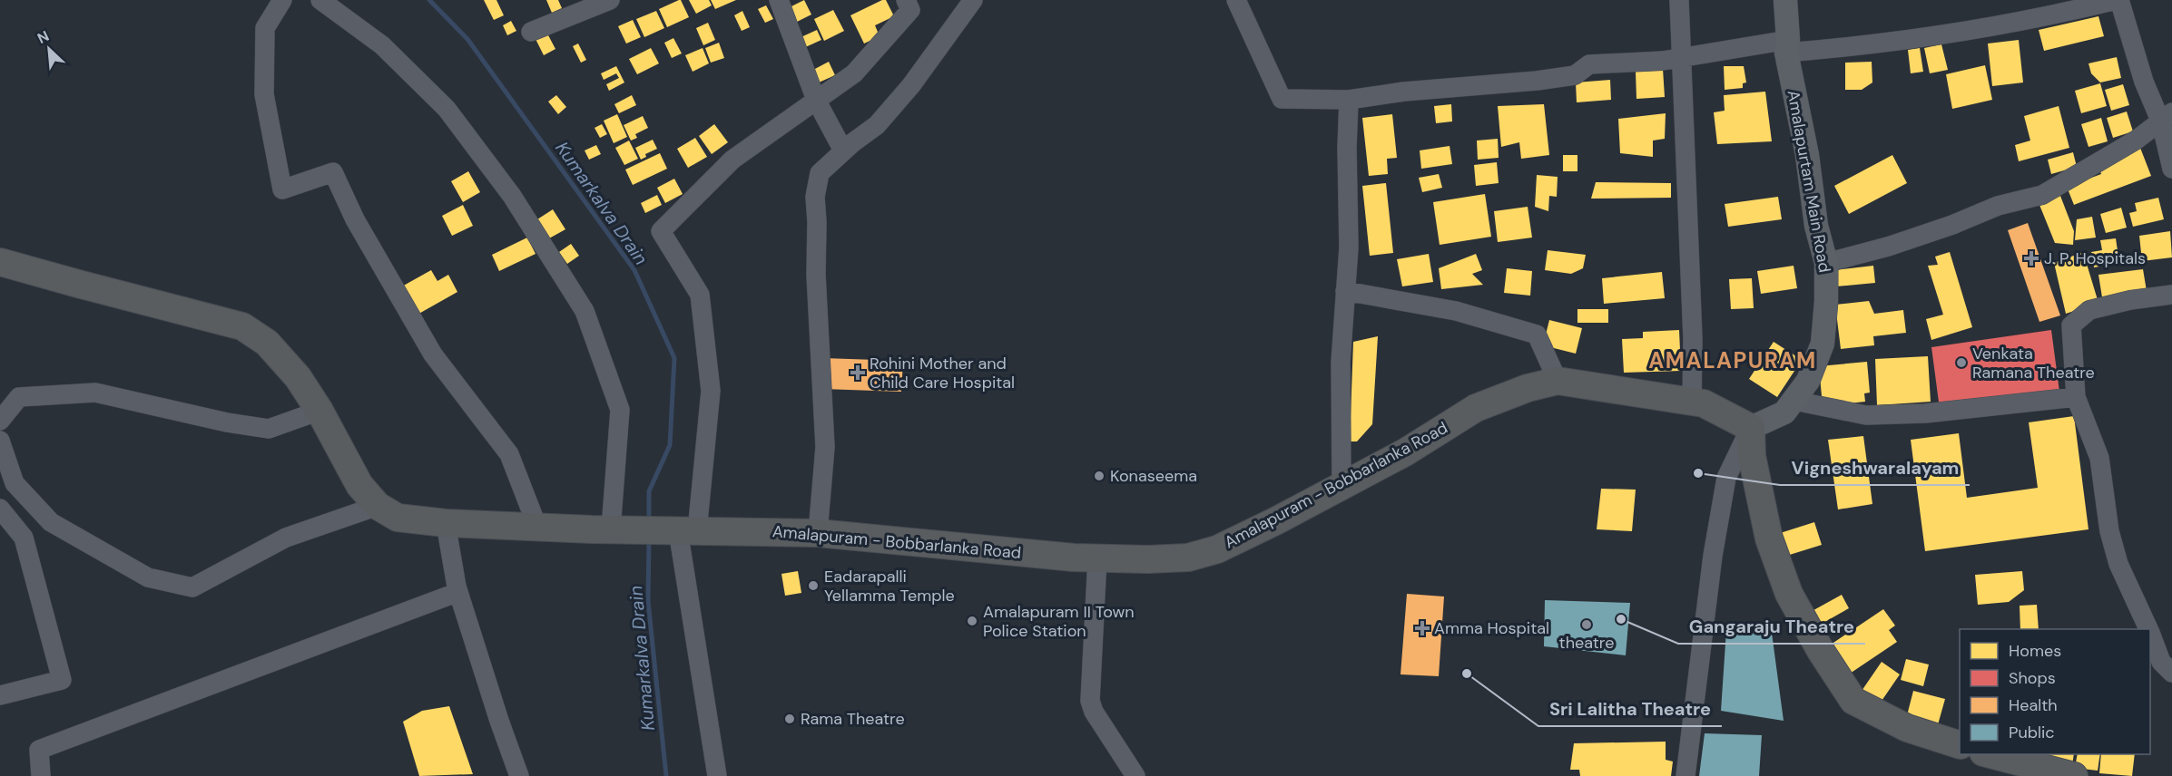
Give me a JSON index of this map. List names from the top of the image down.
{
  "streets": {
    "highway": ["Amalapuram - Bobbarlanka Road"],
    "main road": ["Amalapurtam Main Road"]
  },
  "crossings": [
    ["Amalapurtam Main Road", "Amalapuram - Bobbarlanka Road"]
  ],
  "districts": ["AMALAPURAM"],
  "water": ["Kumarkalva Drain"],
  "places": {
    "health": ["J. P. Hospitals", "Rohini Mother and Child Care Hospital", "Amma Hospital"],
    "other": [
      "Venkata Ramana Theatre",
      "Vigneshwaralayam",
      "Konaseema",
      "Eadarapalli Yellamma Temple",
      "Gangaraju Theatre",
      "Amalapuram II Town Police Station",
      "theatre",
      "Sri Lalitha Theatre",
      "Rama Theatre"
    ]
  },
  "legend": [
    "Homes",
    "Shops",
    "Health",
    "Public"
  ],
  "north": "top left"
}
